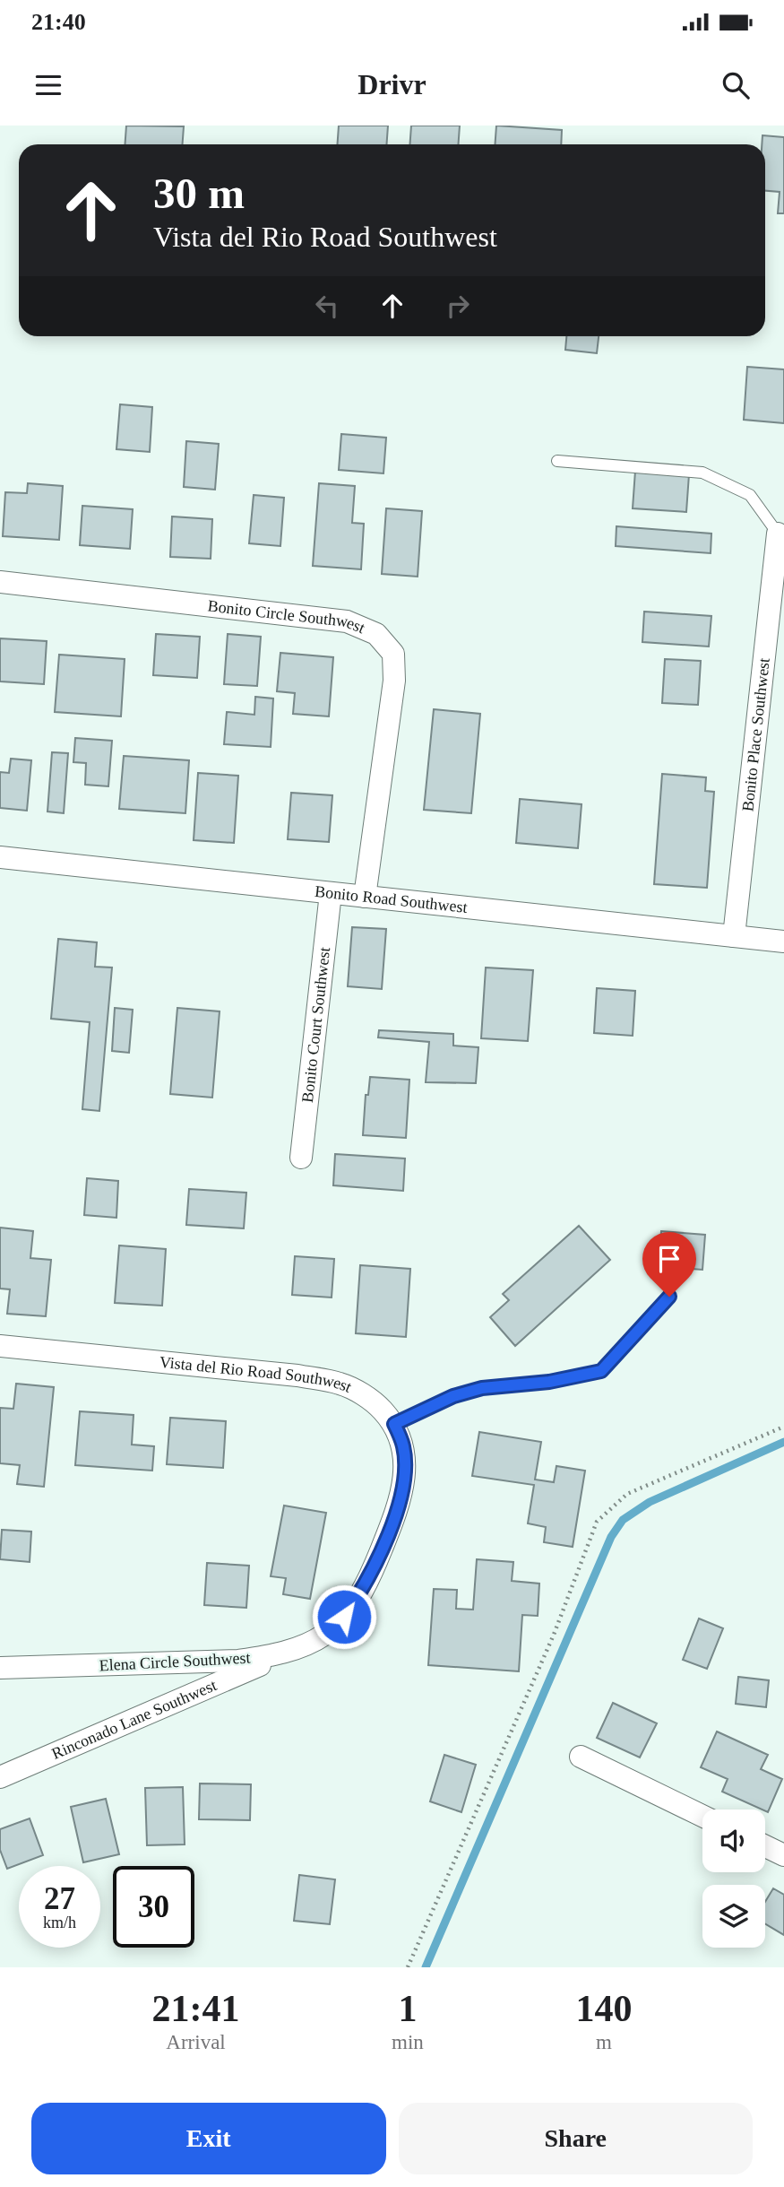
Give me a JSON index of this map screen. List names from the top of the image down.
{
  "streets": {
    "street": [
      "Bonito Circle Southwest",
      "Bonito Place Southwest",
      "Bonito Road Southwest",
      "Bonito Court Southwest",
      "Vista del Rio Road Southwest",
      "Elena Circle Southwest",
      "Rinconado Lane Southwest"
    ]
  },
  "crossings": [
    ["Bonito Circle Southwest", "Bonito Road Southwest"],
    ["Bonito Place Southwest", "Bonito Road Southwest"],
    ["Bonito Road Southwest", "Bonito Court Southwest"],
    ["Vista del Rio Road Southwest", "Elena Circle Southwest"],
    ["Elena Circle Southwest", "Rinconado Lane Southwest"]
  ],
  "page": {
    "status": "21:40",
    "header": "Drivr",
    "turn": ["30 m", "Vista del Rio Road Southwest"],
    "speed": "27 km/h",
    "limit": "30",
    "eta": [
      "21:41",
      "Arrival",
      "1",
      "min",
      "140",
      "m"
    ],
    "buttons": ["Exit", "Share"]
  }
}
